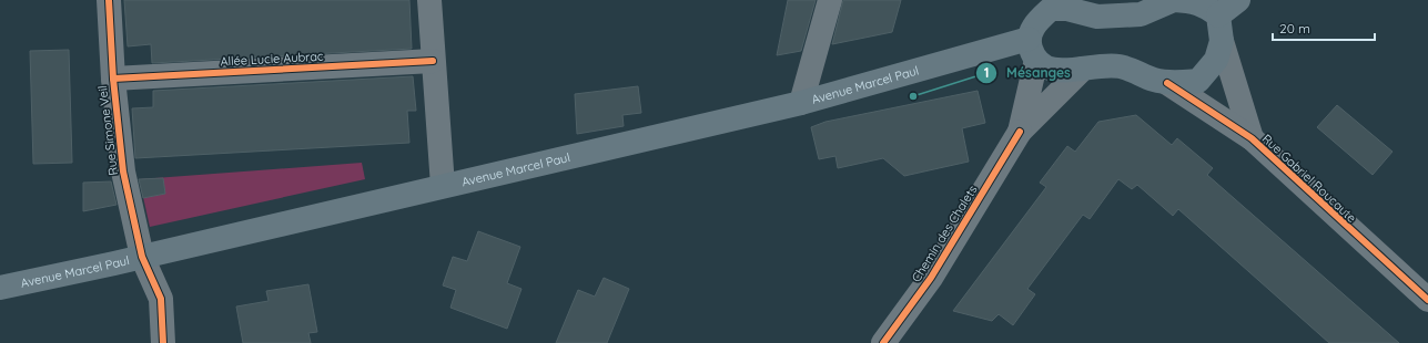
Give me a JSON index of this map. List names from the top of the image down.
{
  "streets": {
    "main road": ["Avenue Marcel Paul"],
    "street": [
      "Allée Lucie Aubrac",
      "Rue Simone Veil",
      "Rue Gabriel Roucaute",
      "Chemin des Chalets"
    ]
  },
  "crossings": [
    ["Allée Lucie Aubrac", "Rue Simone Veil"],
    ["Avenue Marcel Paul", "Rue Simone Veil"],
    ["Avenue Marcel Paul", "Chemin des Chalets"]
  ],
  "places": ["Mésanges"],
  "scale_bar": "20 m"
}
